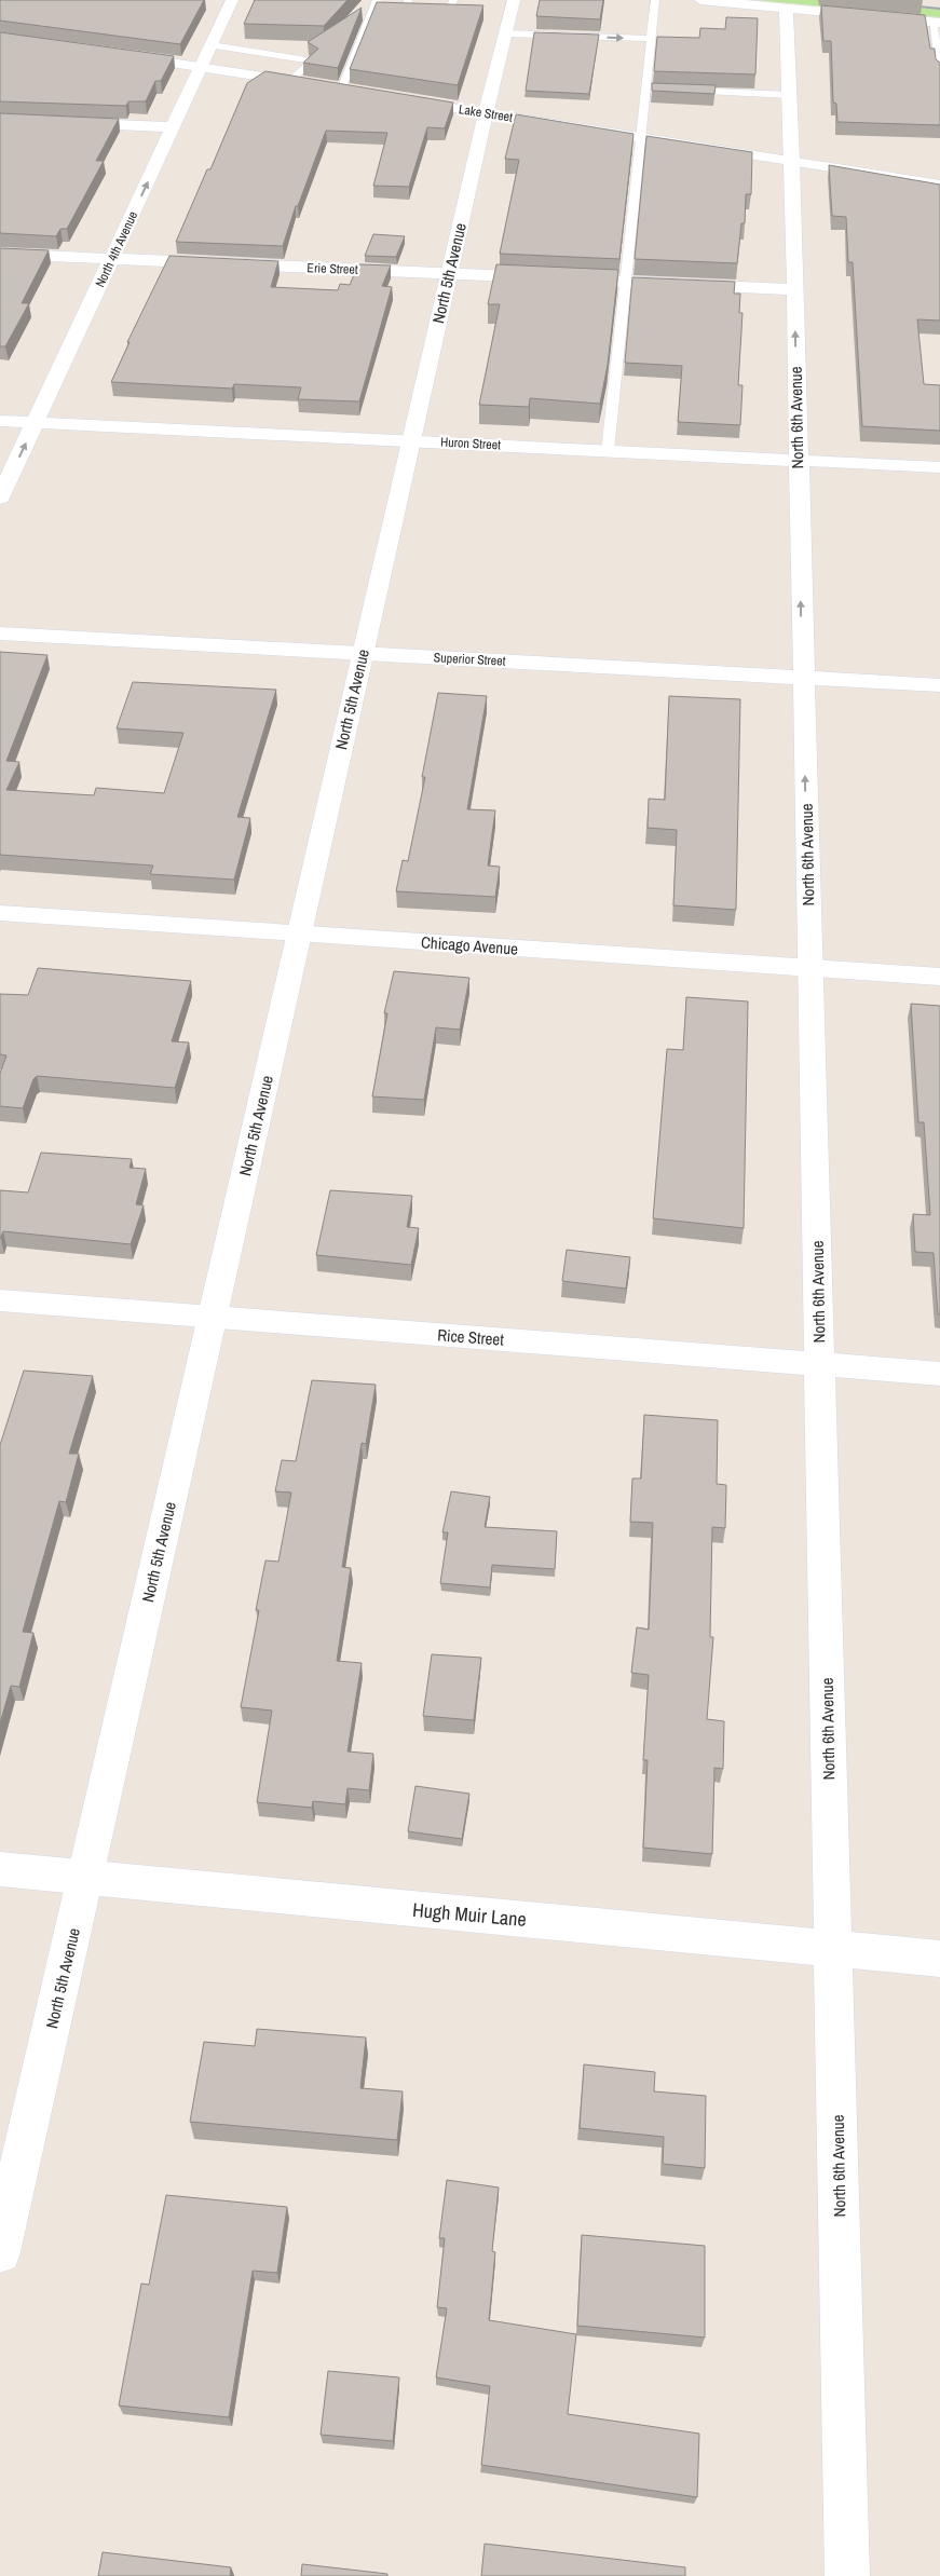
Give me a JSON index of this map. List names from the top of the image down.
{
  "streets": {
    "street": [
      "Lake Street",
      "North 4th Avenue",
      "Erie Street",
      "North 5th Avenue",
      "North 6th Avenue",
      "Huron Street",
      "Superior Street",
      "Chicago Avenue",
      "Rice Street",
      "Hugh Muir Lane"
    ]
  },
  "crossings": [
    ["Lake Street", "North 5th Avenue"],
    ["Lake Street", "North 6th Avenue"],
    ["North 4th Avenue", "Erie Street"],
    ["North 4th Avenue", "Huron Street"],
    ["Erie Street", "North 5th Avenue"],
    ["Erie Street", "North 6th Avenue"],
    ["North 5th Avenue", "Huron Street"],
    ["North 5th Avenue", "Superior Street"],
    ["North 5th Avenue", "Chicago Avenue"],
    ["North 5th Avenue", "Rice Street"],
    ["North 5th Avenue", "Hugh Muir Lane"],
    ["North 6th Avenue", "Huron Street"],
    ["North 6th Avenue", "Superior Street"],
    ["North 6th Avenue", "Chicago Avenue"],
    ["North 6th Avenue", "Rice Street"],
    ["North 6th Avenue", "Hugh Muir Lane"]
  ],
  "one_way": ["North 4th Avenue"]
}
